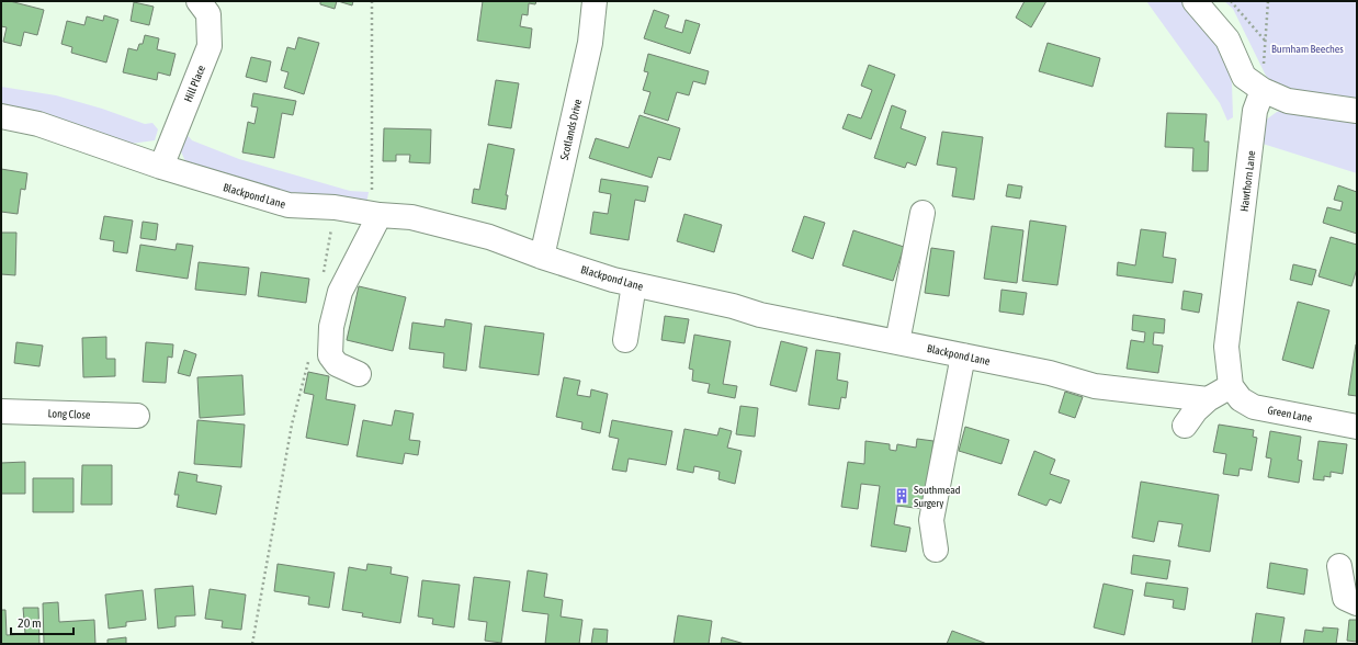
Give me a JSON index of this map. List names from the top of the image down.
{
  "streets": {
    "street": [
      "Hill Place",
      "Scotlands Drive",
      "Hawthorn Lane",
      "Blackpond Lane",
      "Long Close",
      "Green Lane"
    ]
  },
  "crossings": [
    ["Hill Place", "Blackpond Lane"],
    ["Scotlands Drive", "Blackpond Lane"],
    ["Hawthorn Lane", "Green Lane"]
  ],
  "parks": ["Burnham Beeches"],
  "places": {
    "building": ["Southmead Surgery"]
  },
  "scale_bar": "20 m"
}
